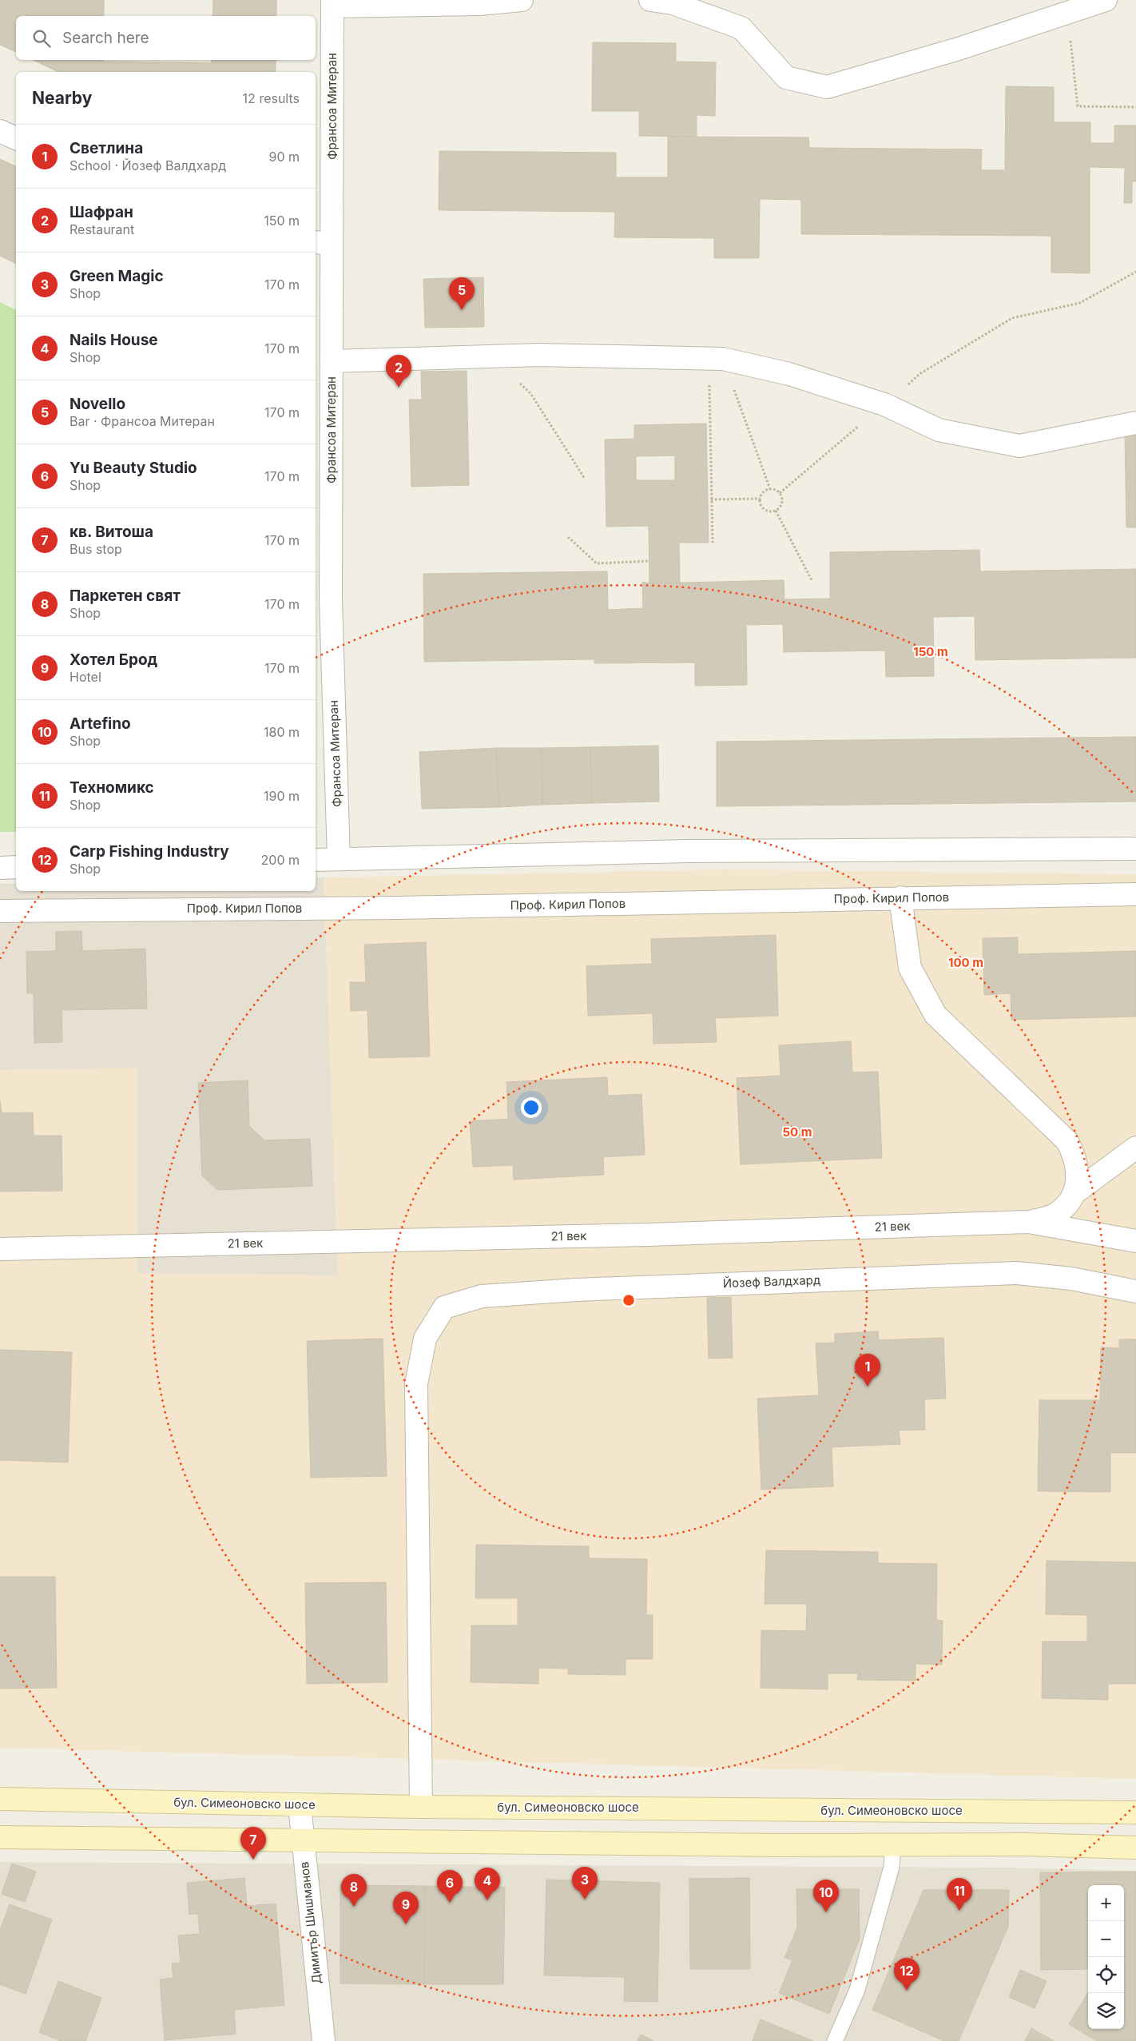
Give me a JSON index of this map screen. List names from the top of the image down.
{
  "streets": {
    "main road": ["бул. Симеоновско шосе"],
    "street": [
      "Франсоа Митеран",
      "Проф. Кирил Попов",
      "21 век",
      "Йозеф Валдхард",
      "Димитър Шишманов"
    ]
  },
  "crossings": [
    ["Йозеф Валдхард", "бул. Симеоновско шосе"],
    ["бул. Симеоновско шосе", "Димитър Шишманов"]
  ],
  "page": {
    "search": "Search here",
    "heading": ["Nearby", "12 results"],
    "list": [
      {
        "mark": "1",
        "name": "Светлина",
        "note": "School · Йозеф Валдхард",
        "value": "90 m"
      },
      {
        "mark": "2",
        "name": "Шафран",
        "note": "Restaurant",
        "value": "150 m"
      },
      {
        "mark": "3",
        "name": "Green Magic",
        "note": "Shop",
        "value": "170 m"
      },
      {
        "mark": "4",
        "name": "Nails House",
        "note": "Shop",
        "value": "170 m"
      },
      {
        "mark": "5",
        "name": "Novello",
        "note": "Bar · Франсоа Митеран",
        "value": "170 m"
      },
      {
        "mark": "6",
        "name": "Yu Beauty Studio",
        "note": "Shop",
        "value": "170 m"
      },
      {
        "mark": "7",
        "name": "кв. Витоша",
        "note": "Bus stop",
        "value": "170 m"
      },
      {
        "mark": "8",
        "name": "Паркетен свят",
        "note": "Shop",
        "value": "170 m"
      },
      {
        "mark": "9",
        "name": "Хотел Брод",
        "note": "Hotel",
        "value": "170 m"
      },
      {
        "mark": "10",
        "name": "Artefino",
        "note": "Shop",
        "value": "180 m"
      },
      {
        "mark": "11",
        "name": "Техномикс",
        "note": "Shop",
        "value": "190 m"
      },
      {
        "mark": "12",
        "name": "Carp Fishing Industry",
        "note": "Shop",
        "value": "200 m"
      }
    ],
    "pins": [
      "5",
      "2",
      "1",
      "7",
      "3",
      "4",
      "6",
      "8",
      "11",
      "10",
      "9",
      "12"
    ],
    "map_buttons": ["+", "−"]
  },
  "rings": ["150 m", "100 m", "50 m"]
}
